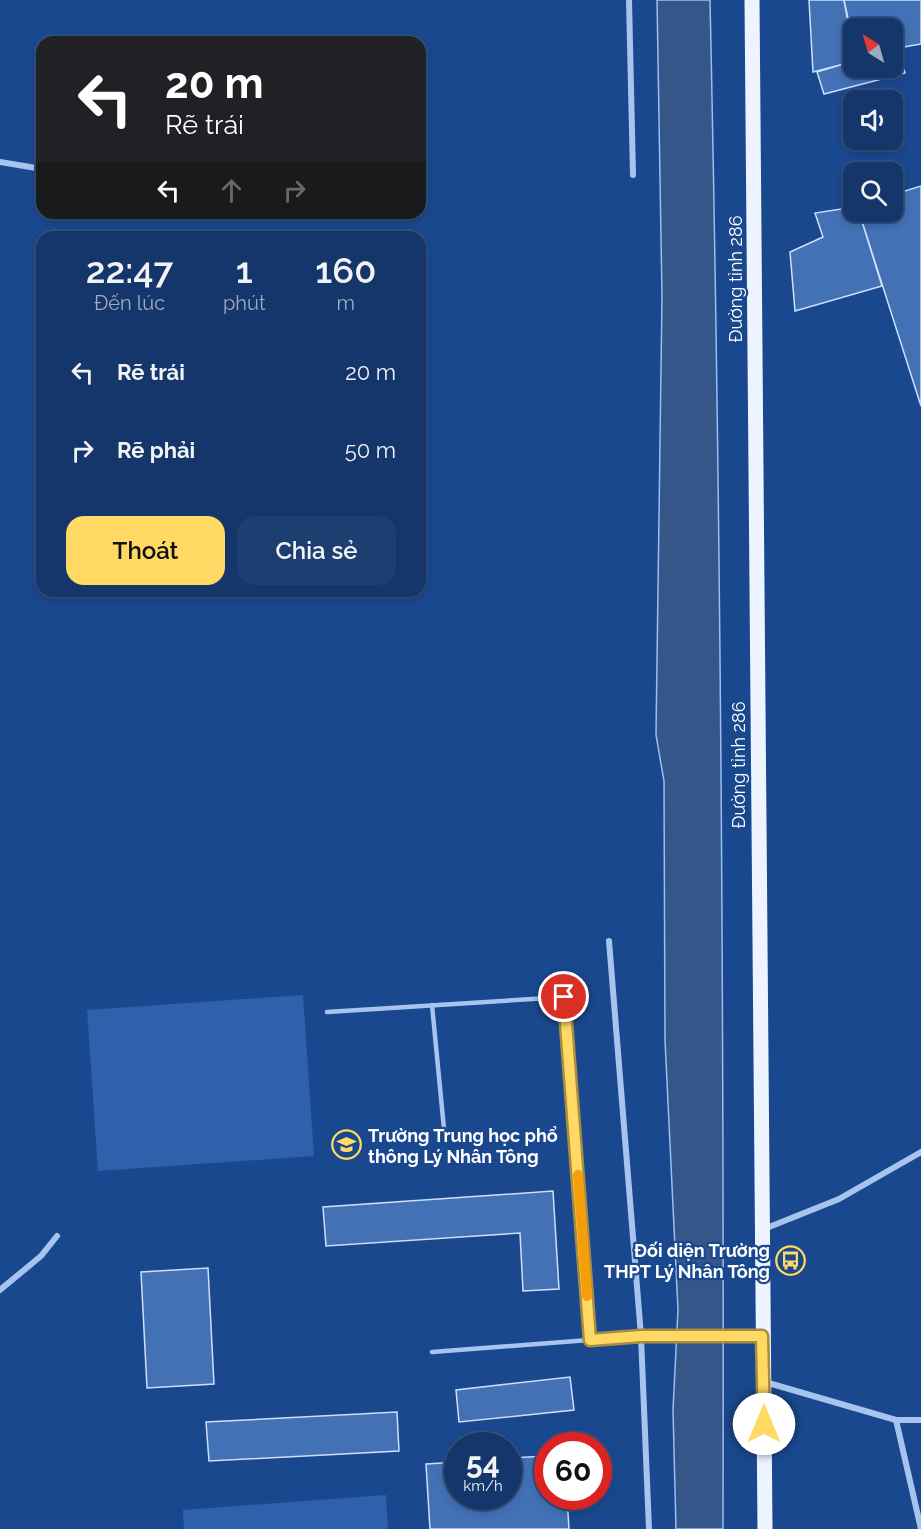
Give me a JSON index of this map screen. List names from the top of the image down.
{
  "streets": {
    "main road": ["Đường tỉnh 286"]
  },
  "places": {
    "school or university": ["Trường Trung học phổ thông Lý Nhân Tông"],
    "bus stop": ["Đối diện Trường THPT Lý Nhân Tông"]
  },
  "north": "top left",
  "page": {
    "turn": ["20 m", "Rẽ trái"],
    "eta": [
      "22:47",
      "Đến lúc",
      "1",
      "phút",
      "160",
      "m"
    ],
    "list": [
      {
        "name": "Rẽ trái",
        "value": "20 m"
      },
      {
        "name": "Rẽ phải",
        "value": "50 m"
      }
    ],
    "buttons": ["Thoát", "Chia sẻ"],
    "speed": "54 km/h",
    "limit": "60"
  }
}
